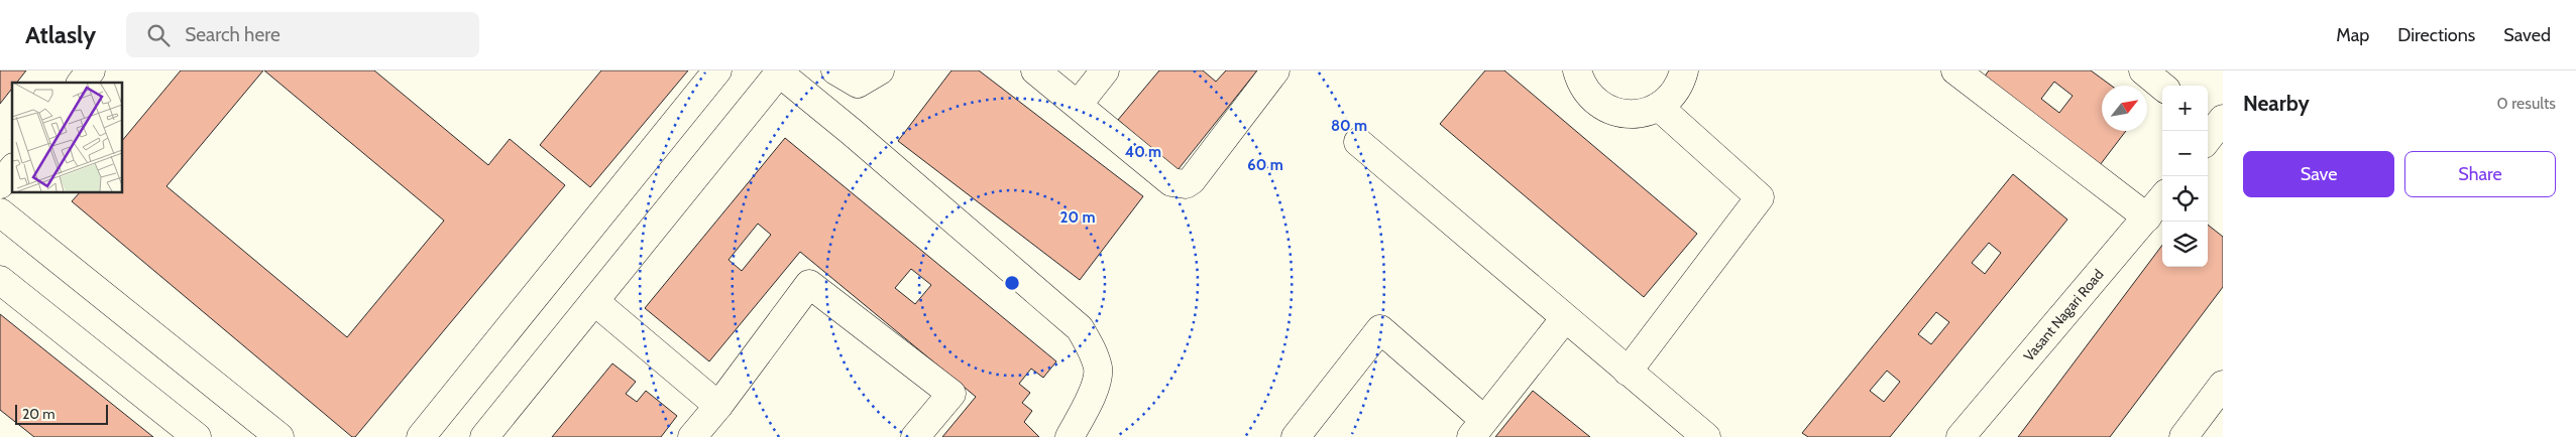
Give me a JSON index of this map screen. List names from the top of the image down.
{
  "streets": {
    "street": ["Vasant Nagari Road"]
  },
  "scale_bar": "20 m",
  "north": "top right",
  "page": {
    "header": "Atlasly",
    "search": "Search here",
    "nav": ["Map", "Directions", "Saved"],
    "heading": ["Nearby", "0 results"],
    "map_buttons": ["+", "−"],
    "buttons": ["Save", "Share"],
    "scale": "20 m"
  },
  "rings": [
    "80 m",
    "40 m",
    "60 m",
    "20 m"
  ]
}
